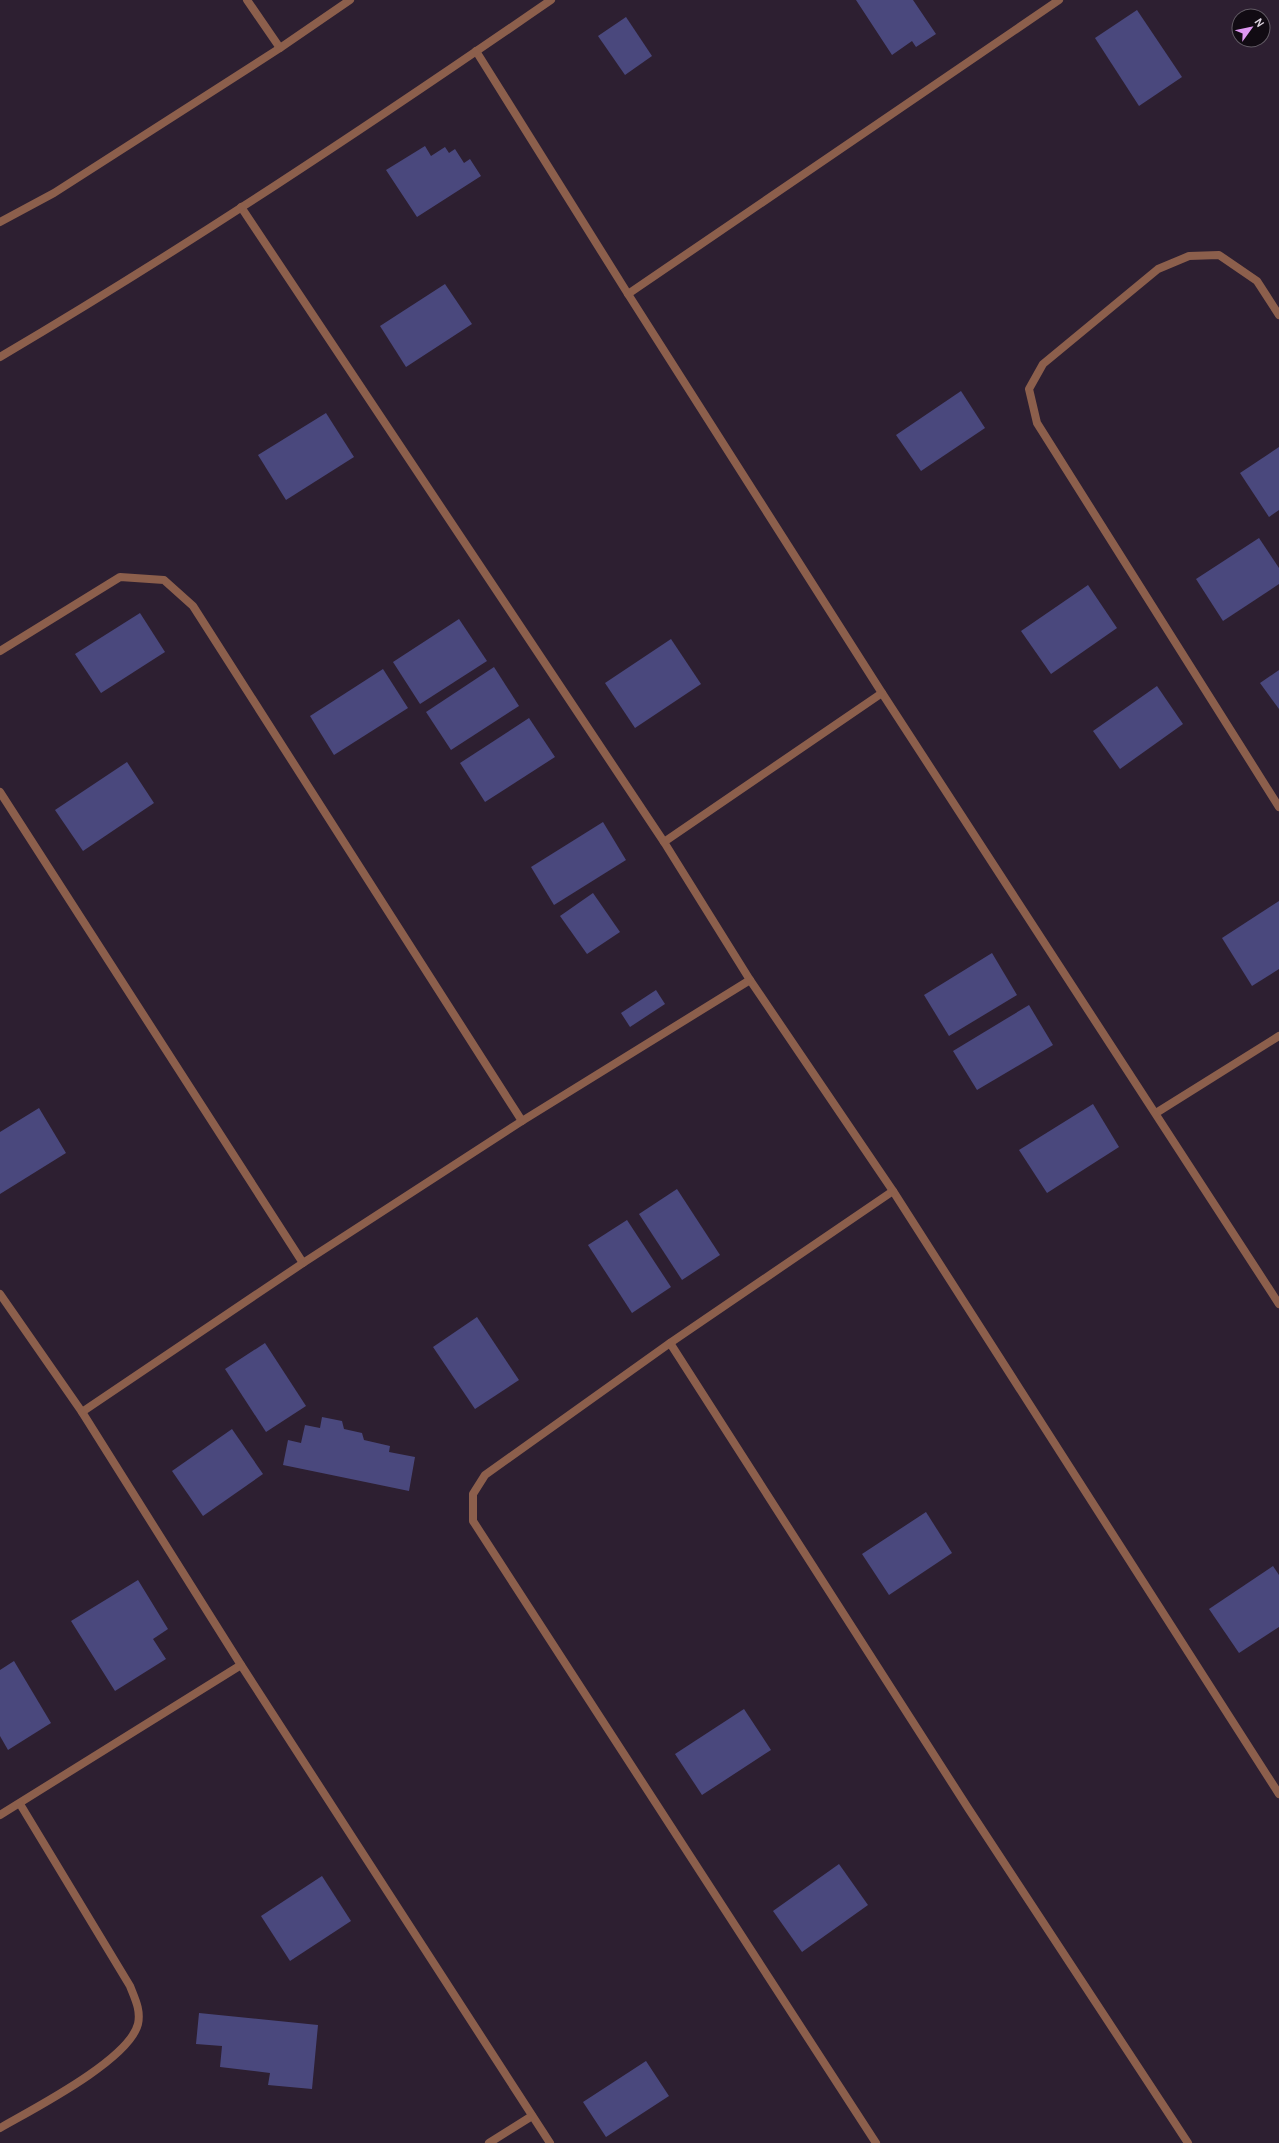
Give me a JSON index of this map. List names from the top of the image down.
{
  "north": "top right"
}
